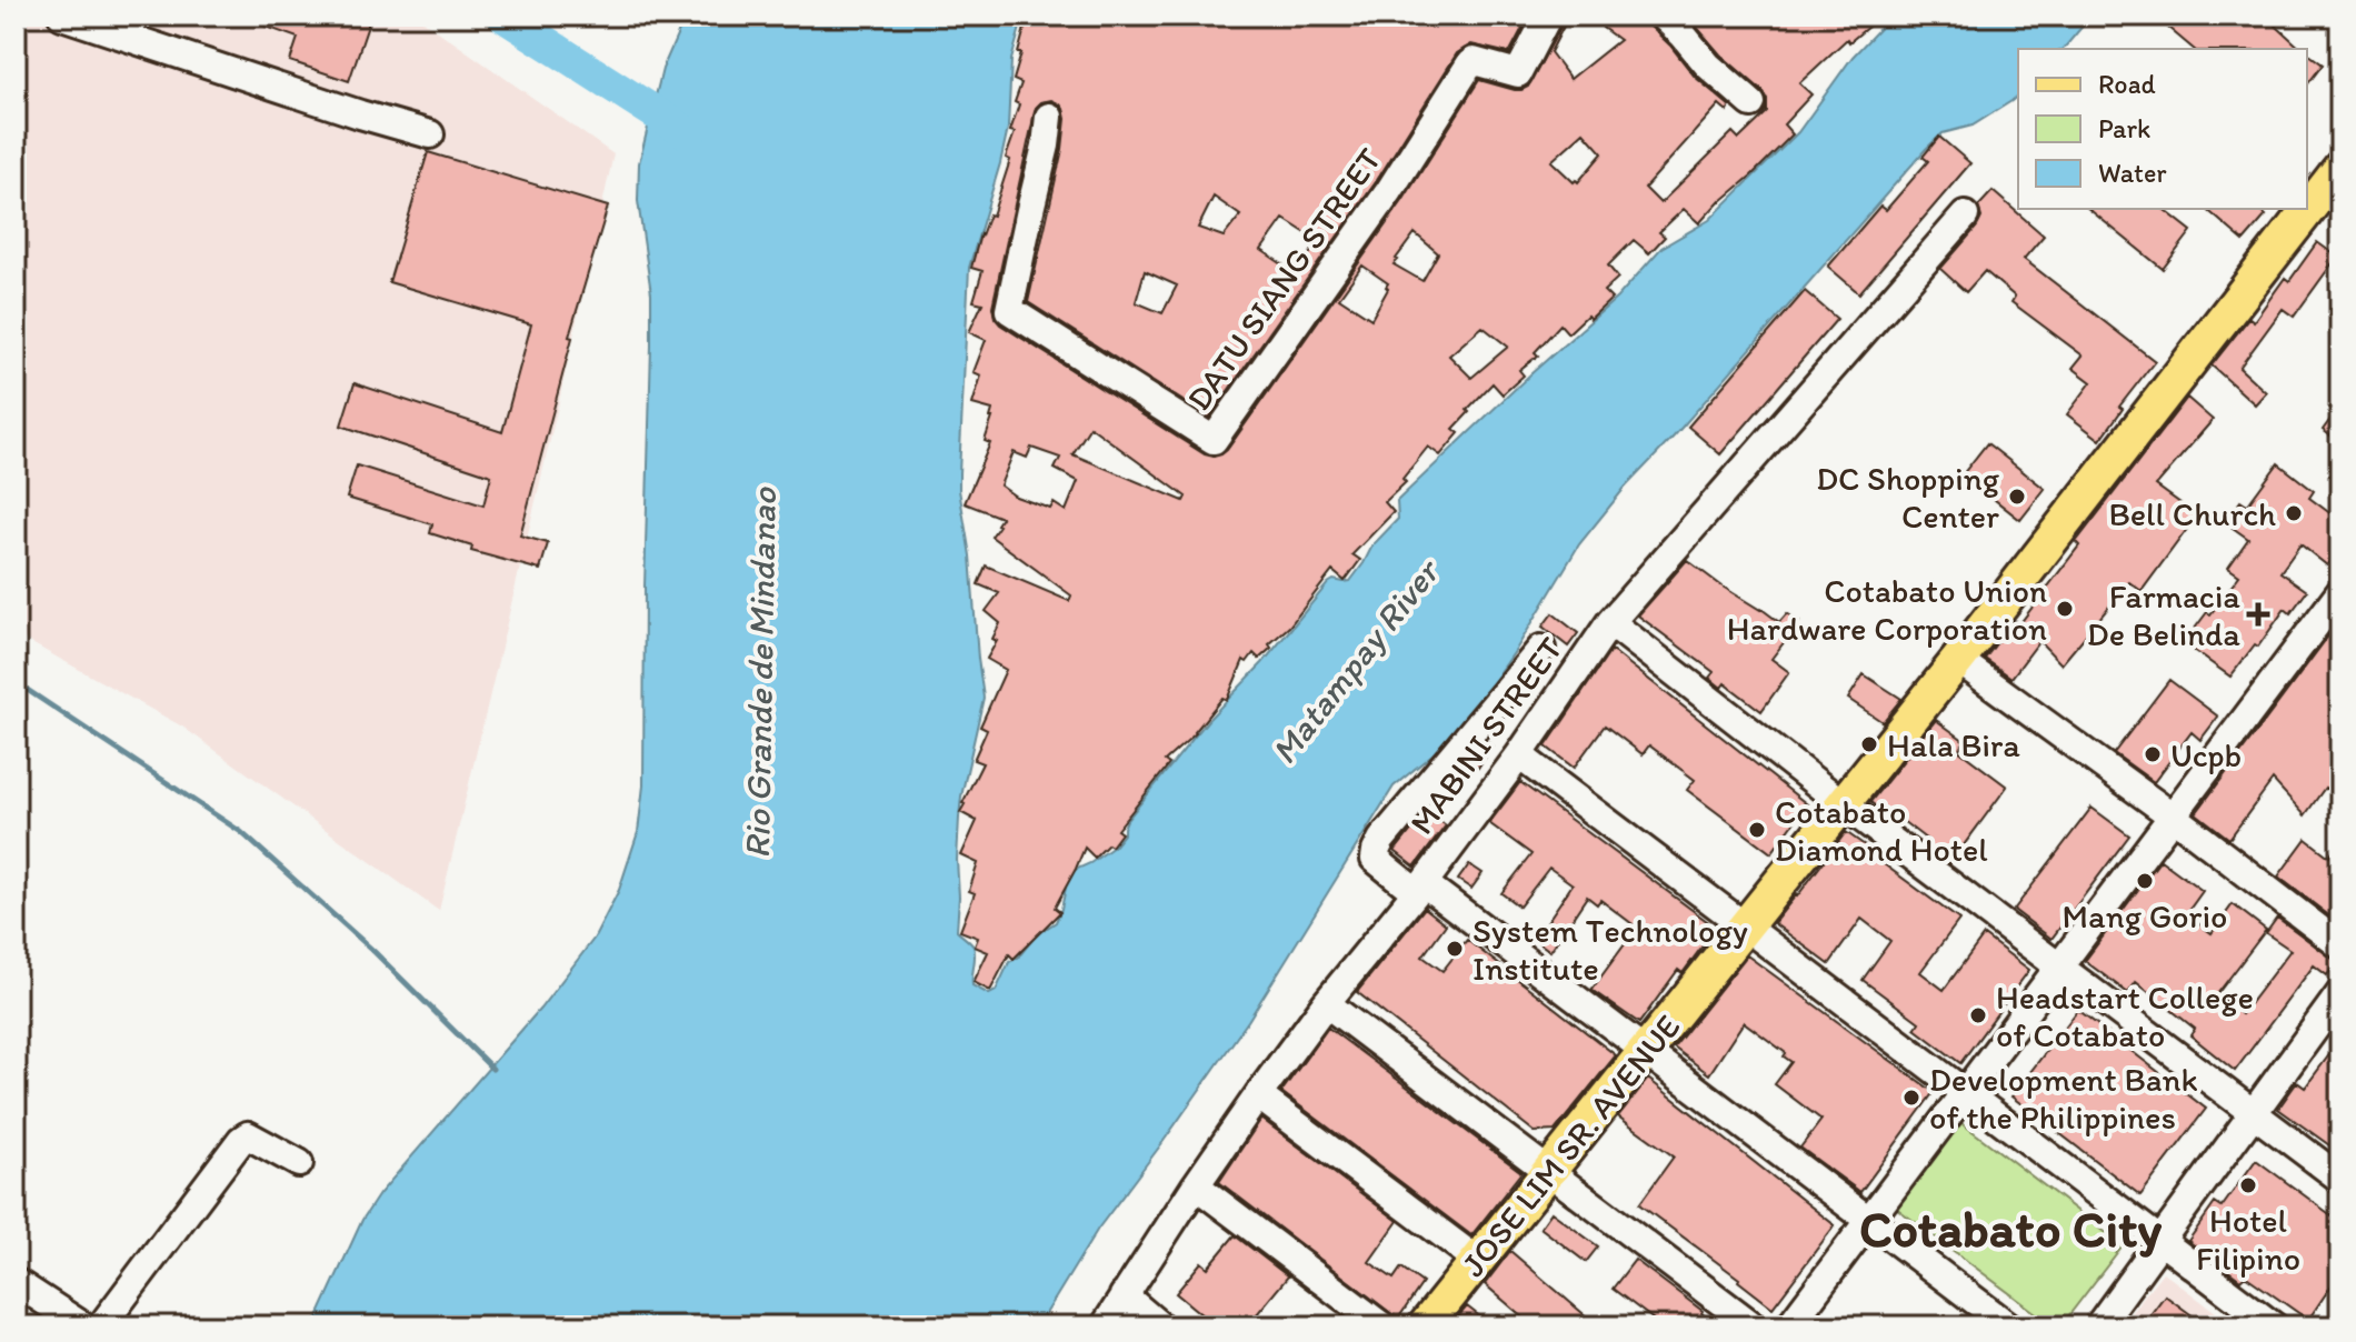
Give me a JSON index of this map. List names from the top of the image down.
{
  "streets": {
    "main road": ["JOSE LIM SR. AVENUE"],
    "street": ["DATU SIANG STREET", "MABINI STREET"]
  },
  "districts": ["Cotabato City"],
  "water": ["Matampay River", "Rio Grande de Mindanao"],
  "places": {
    "other": [
      "DC Shopping Center",
      "Bell Church",
      "Cotabato Union Hardware Corporation",
      "Hala Bira",
      "Ucpb",
      "Cotabato Diamond Hotel",
      "Mang Gorio",
      "System Technology Institute",
      "Headstart College of Cotabato",
      "Development Bank of the Philippines",
      "Hotel Filipino"
    ],
    "health": ["Farmacia De Belinda"]
  },
  "legend": ["Road", "Park", "Water"]
}
